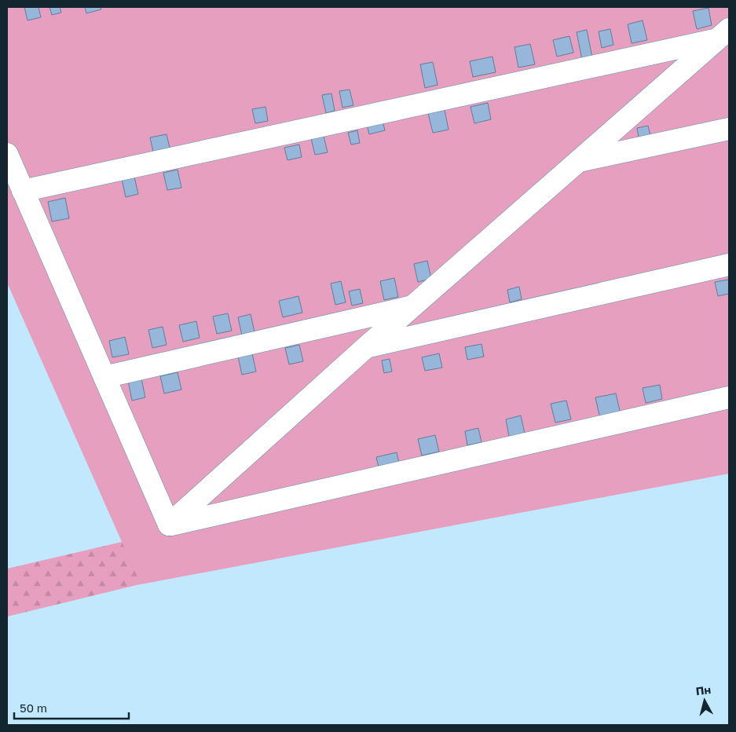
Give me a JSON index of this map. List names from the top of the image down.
{
  "scale_bar": "50 m",
  "north": "top"
}
